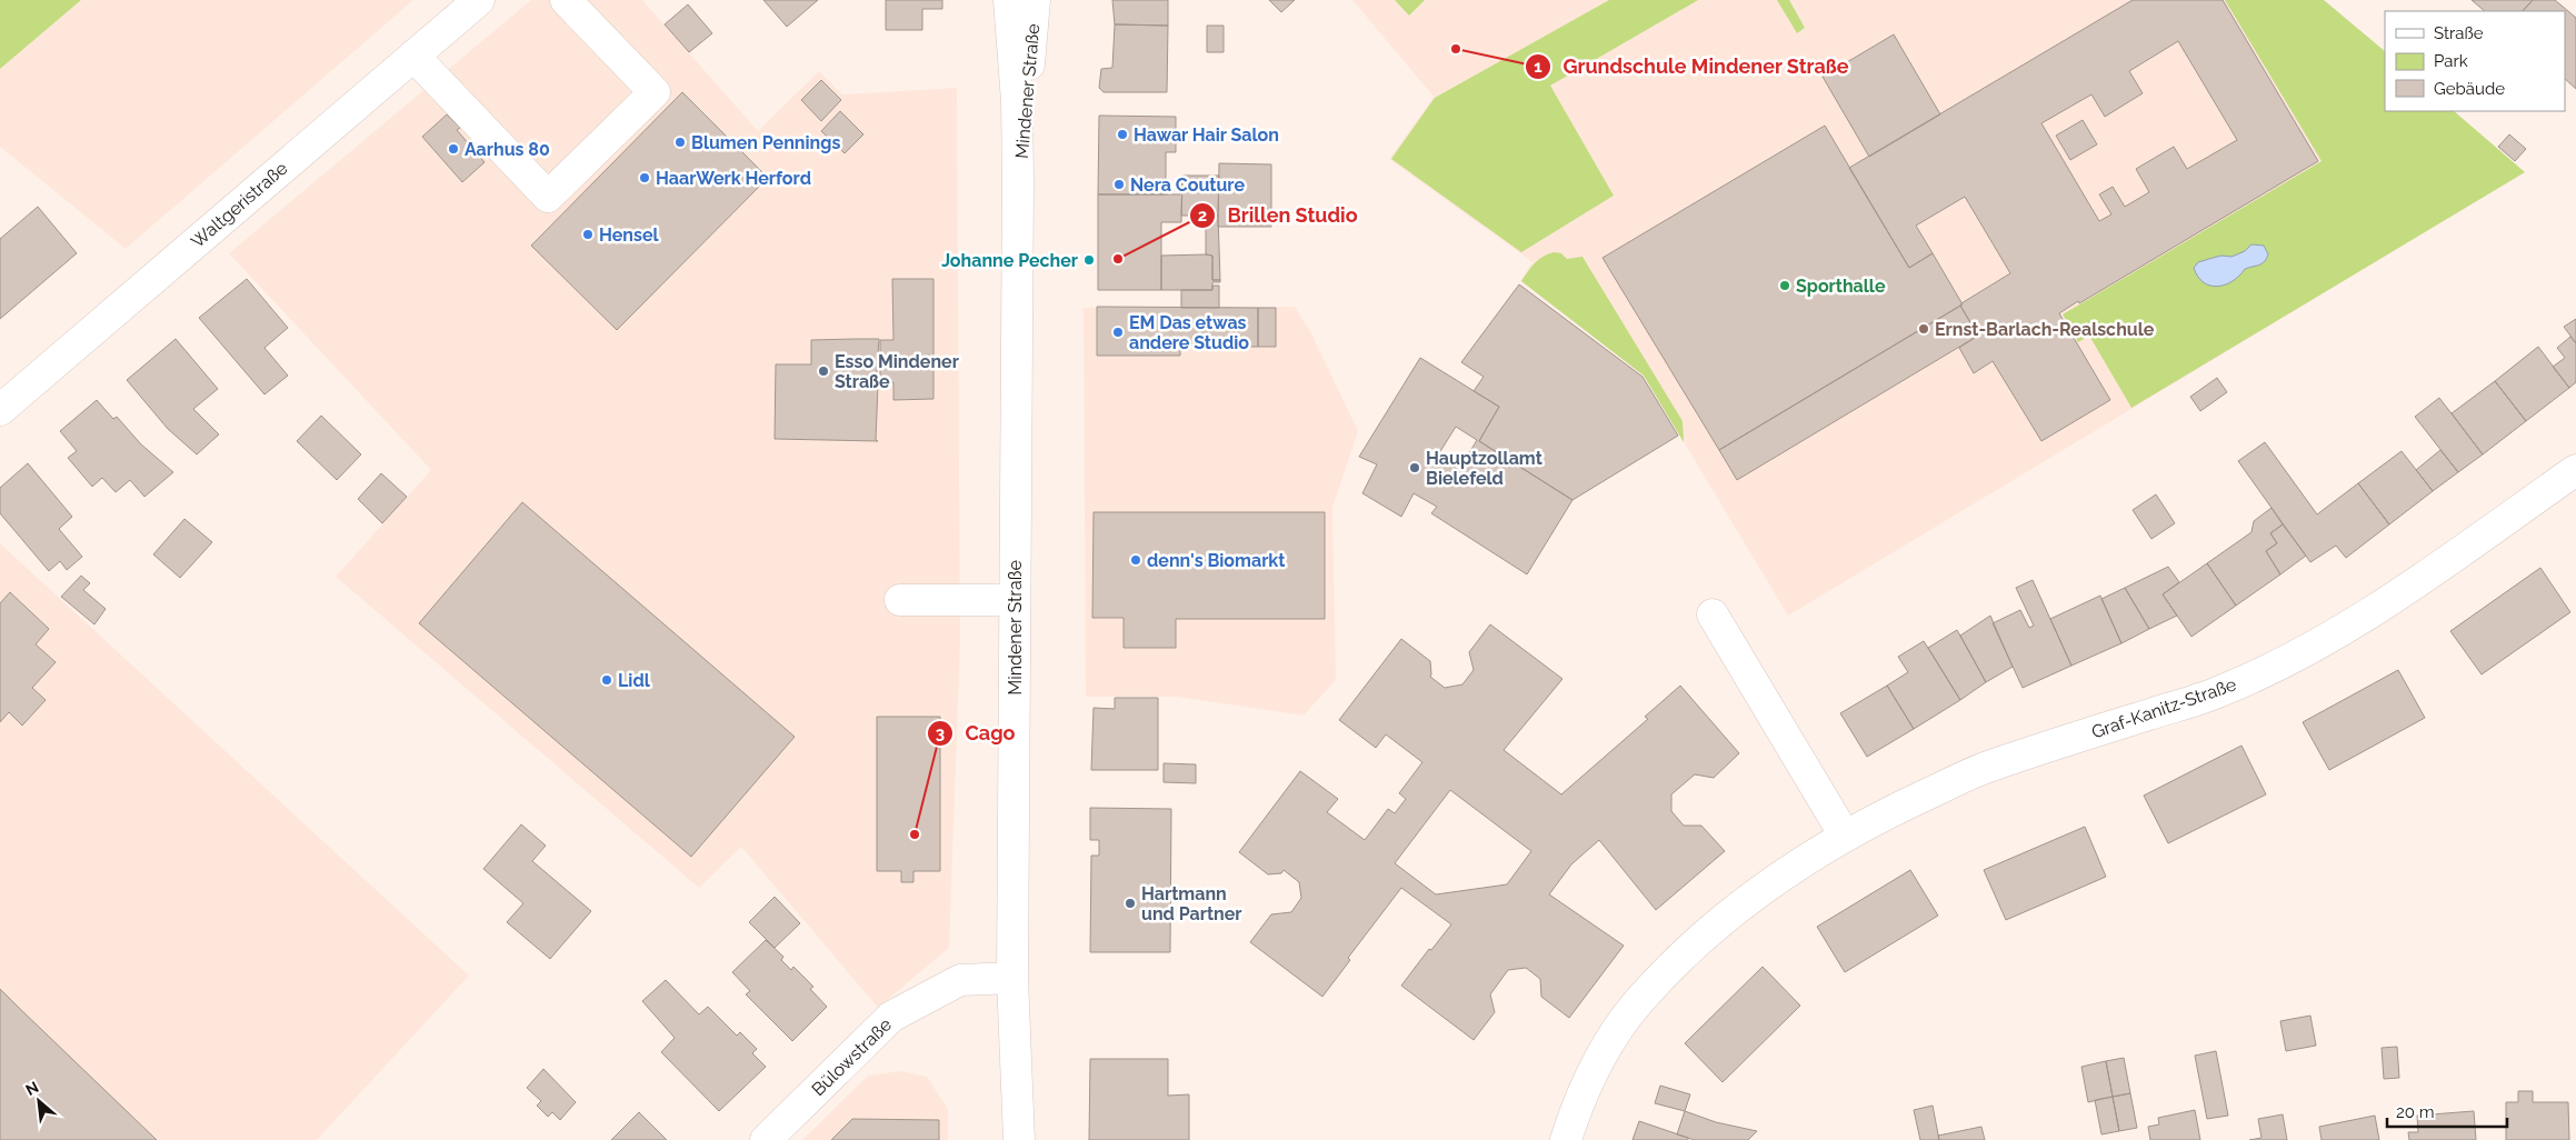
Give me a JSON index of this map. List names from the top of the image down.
{
  "streets": {
    "street": [
      "Mindener Straße",
      "Waltgeristraße",
      "Graf-Kanitz-Straße",
      "Bülowstraße"
    ]
  },
  "crossings": [
    ["Mindener Straße", "Bülowstraße"]
  ],
  "places": [
    "Grundschule Mindener Straße",
    "Hawar Hair Salon",
    "Blumen Pennings",
    "Aarhus 80",
    "HaarWerk Herford",
    "Nera Couture",
    "Hensel",
    "Brillen Studio",
    "Johanne Pecher",
    "Sporthalle",
    "Ernst-Barlach-Realschule",
    "EM Das etwas andere Studio",
    "Esso Mindener Straße",
    "Hauptzollamt Bielefeld",
    "denn's Biomarkt",
    "Lidl",
    "Cago",
    "Hartmann und Partner"
  ],
  "legend": ["Straße", "Park", "Gebäude"],
  "scale_bar": "20 m",
  "north": "top left"
}
